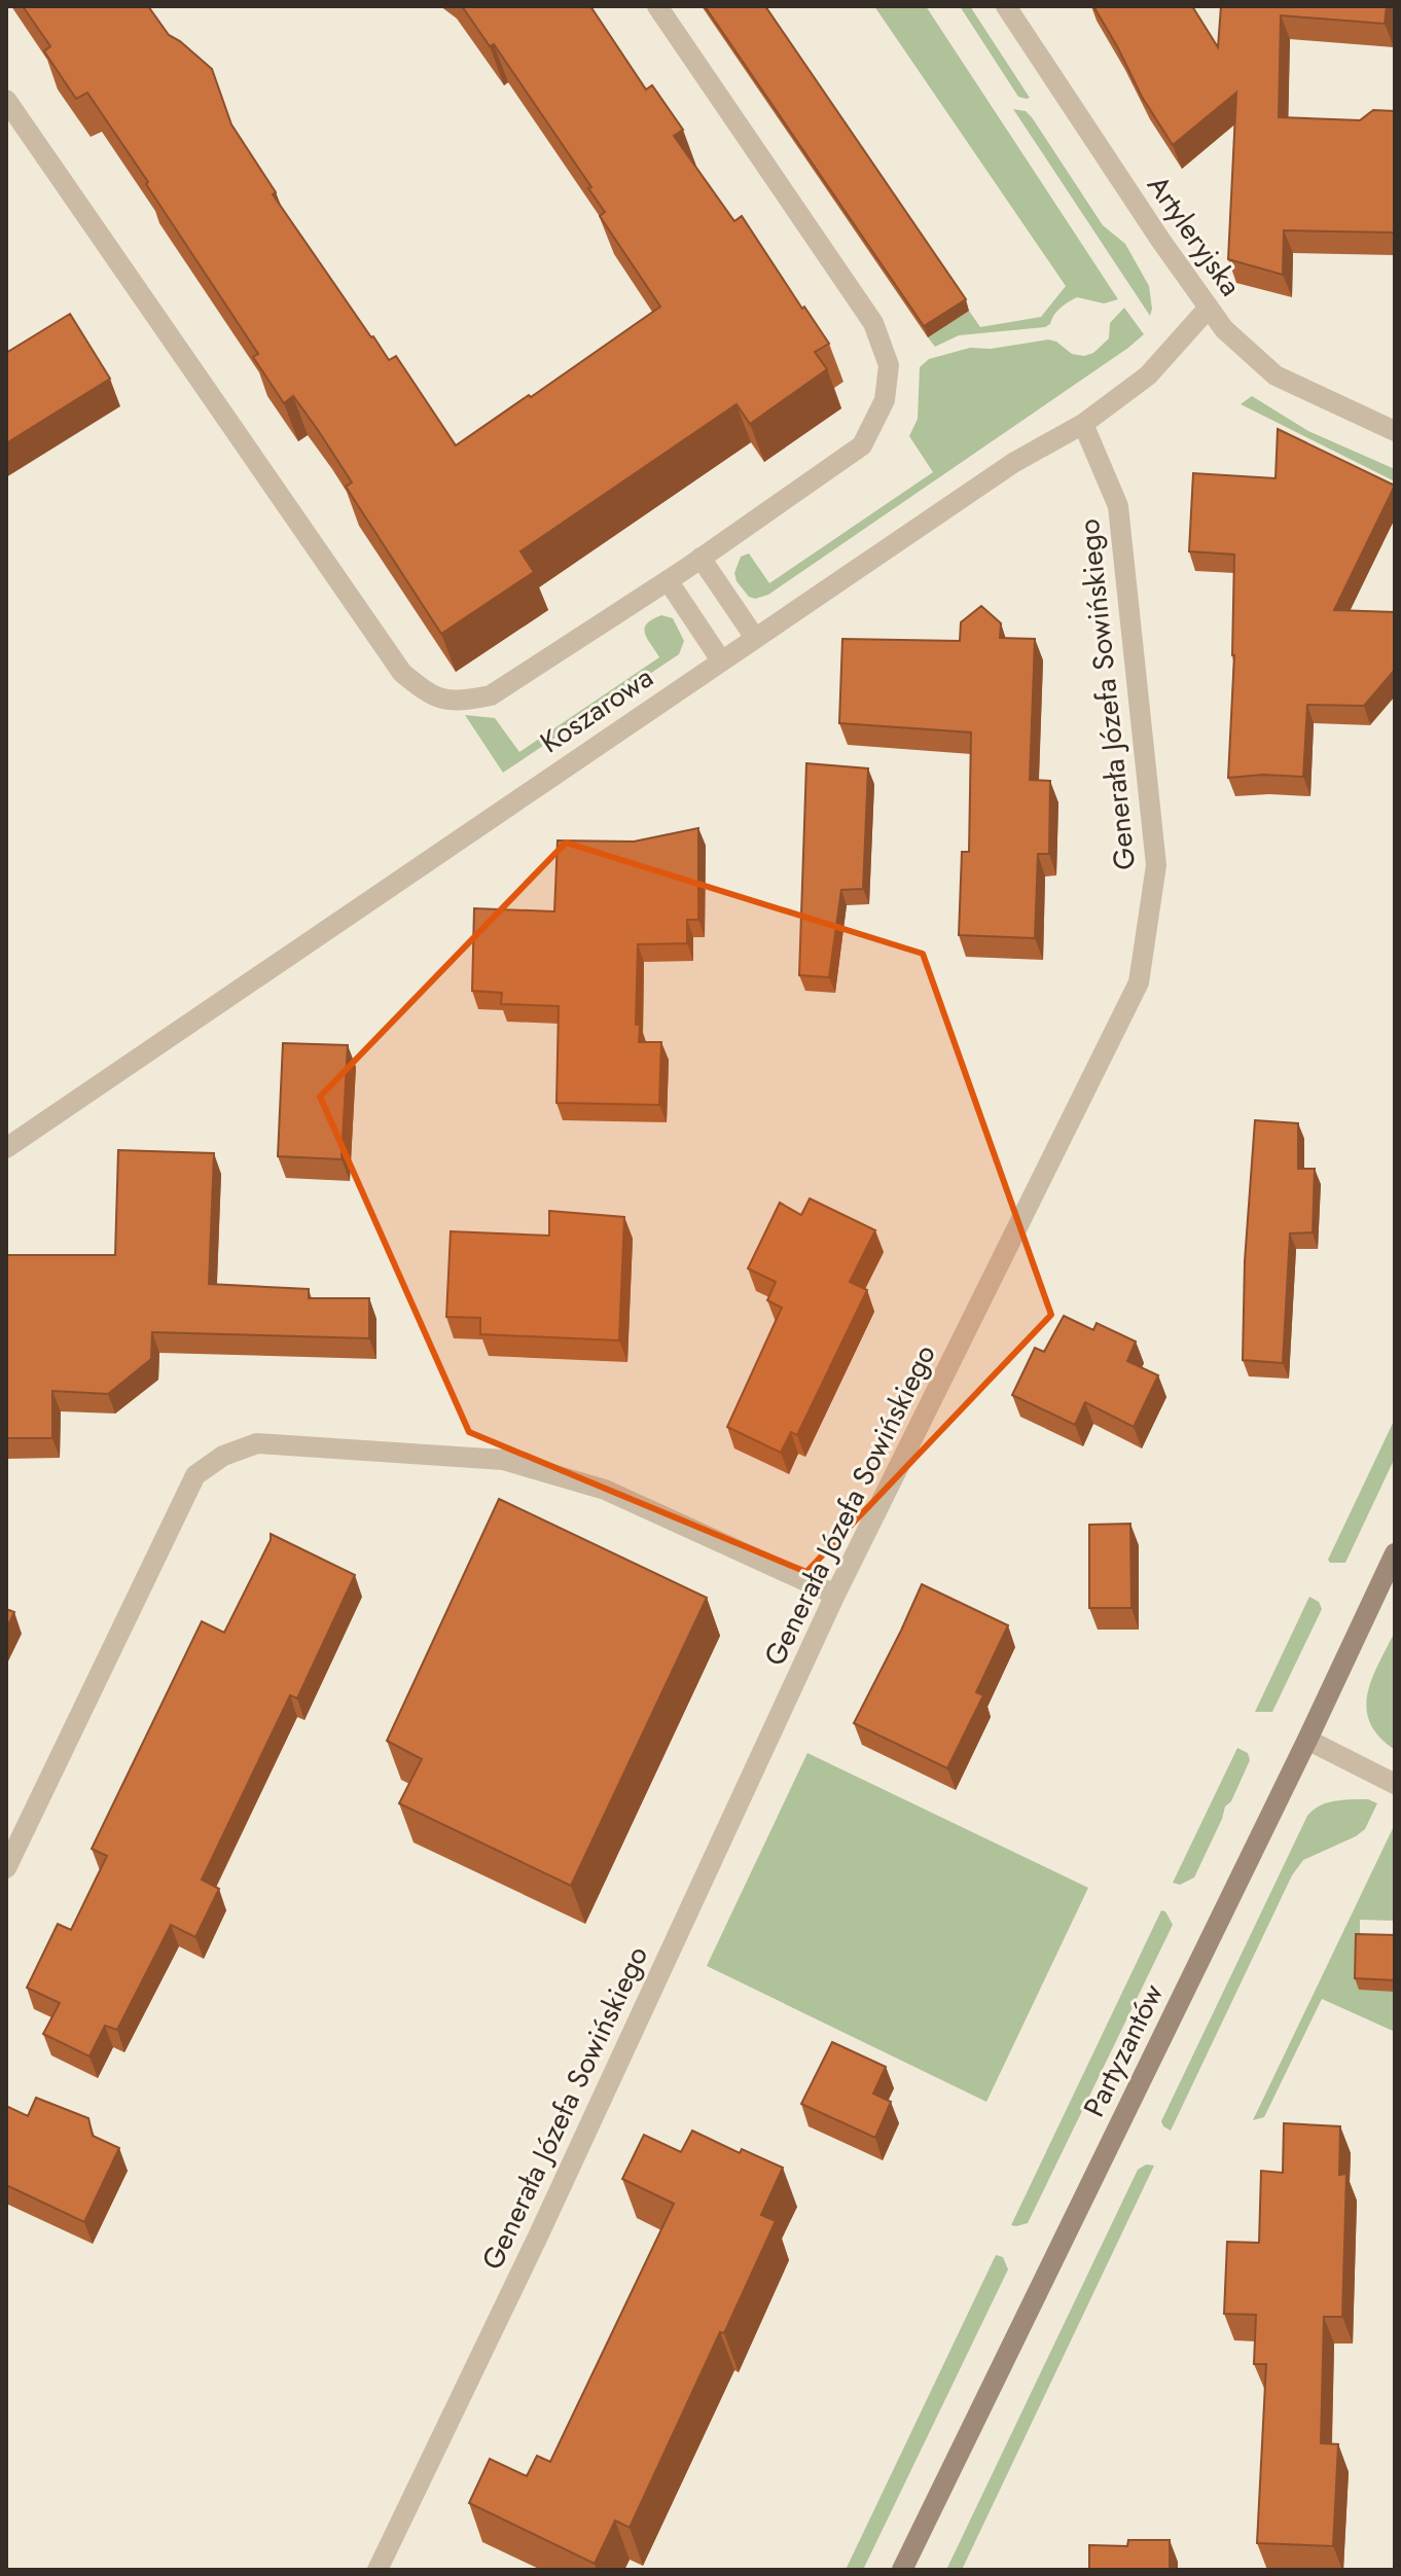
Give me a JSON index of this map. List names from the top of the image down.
{
  "streets": {
    "main road": ["Partyzantów"],
    "street": ["Artyleryjska", "Generała Józefa Sowińskiego", "Koszarowa"]
  },
  "crossings": [
    ["Artyleryjska", "Koszarowa"],
    ["Generała Józefa Sowińskiego", "Koszarowa"]
  ]
}
